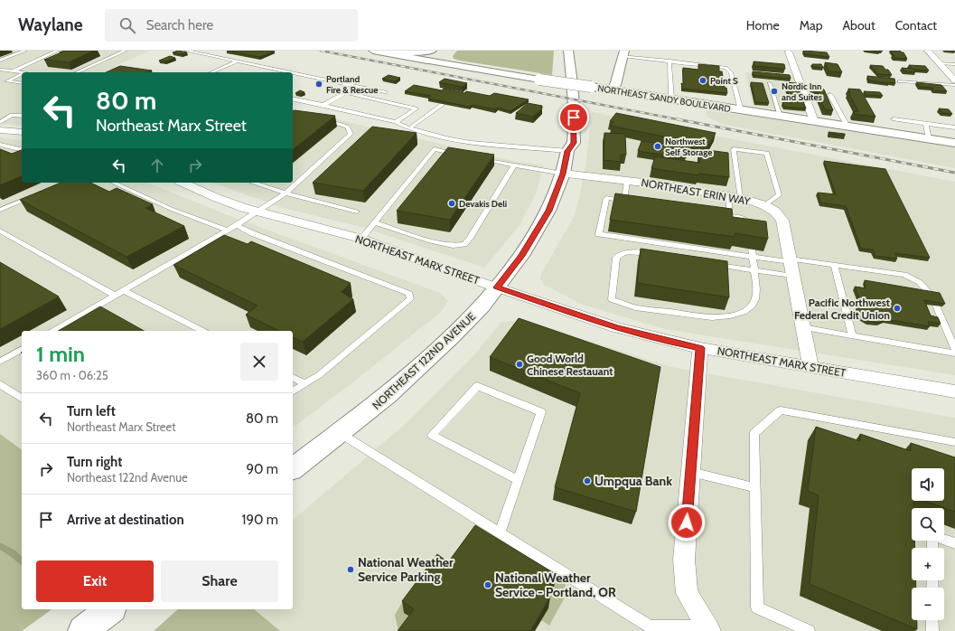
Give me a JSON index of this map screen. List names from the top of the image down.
{
  "streets": {
    "main road": ["NORTHEAST SANDY BOULEVARD", "NORTHEAST 122ND AVENUE"],
    "street": ["NORTHEAST ERIN WAY", "NORTHEAST MARX STREET"]
  },
  "crossings": [
    ["NORTHEAST ERIN WAY", "NORTHEAST MARX STREET"],
    ["NORTHEAST ERIN WAY", "NORTHEAST 122ND AVENUE"],
    ["NORTHEAST MARX STREET", "NORTHEAST 122ND AVENUE"]
  ],
  "places": [
    "Point S",
    "Portland Fire & Rescue",
    "Nordic Inn and Suites",
    "Northwest Self Storage",
    "Devakis Deli",
    "Pacific Northwest Federal Credit Union",
    "Good World Chinese Restauant",
    "Umpqua Bank",
    "National Weather Service Parking",
    "National Weather Service - Portland, OR"
  ],
  "page": {
    "header": "Waylane",
    "search": "Search here",
    "nav": [
      "Home",
      "Map",
      "About",
      "Contact"
    ],
    "turn": ["80 m", "Northeast Marx Street"],
    "heading": ["1 min", "360 m · 06:25"],
    "list": [
      {
        "name": "Turn left",
        "note": "Northeast Marx Street",
        "value": "80 m"
      },
      {
        "name": "Turn right",
        "note": "Northeast 122nd Avenue",
        "value": "90 m"
      },
      {
        "name": "Arrive at destination",
        "value": "190 m"
      }
    ],
    "map_buttons": ["+", "−"],
    "buttons": ["Exit", "Share"]
  }
}
